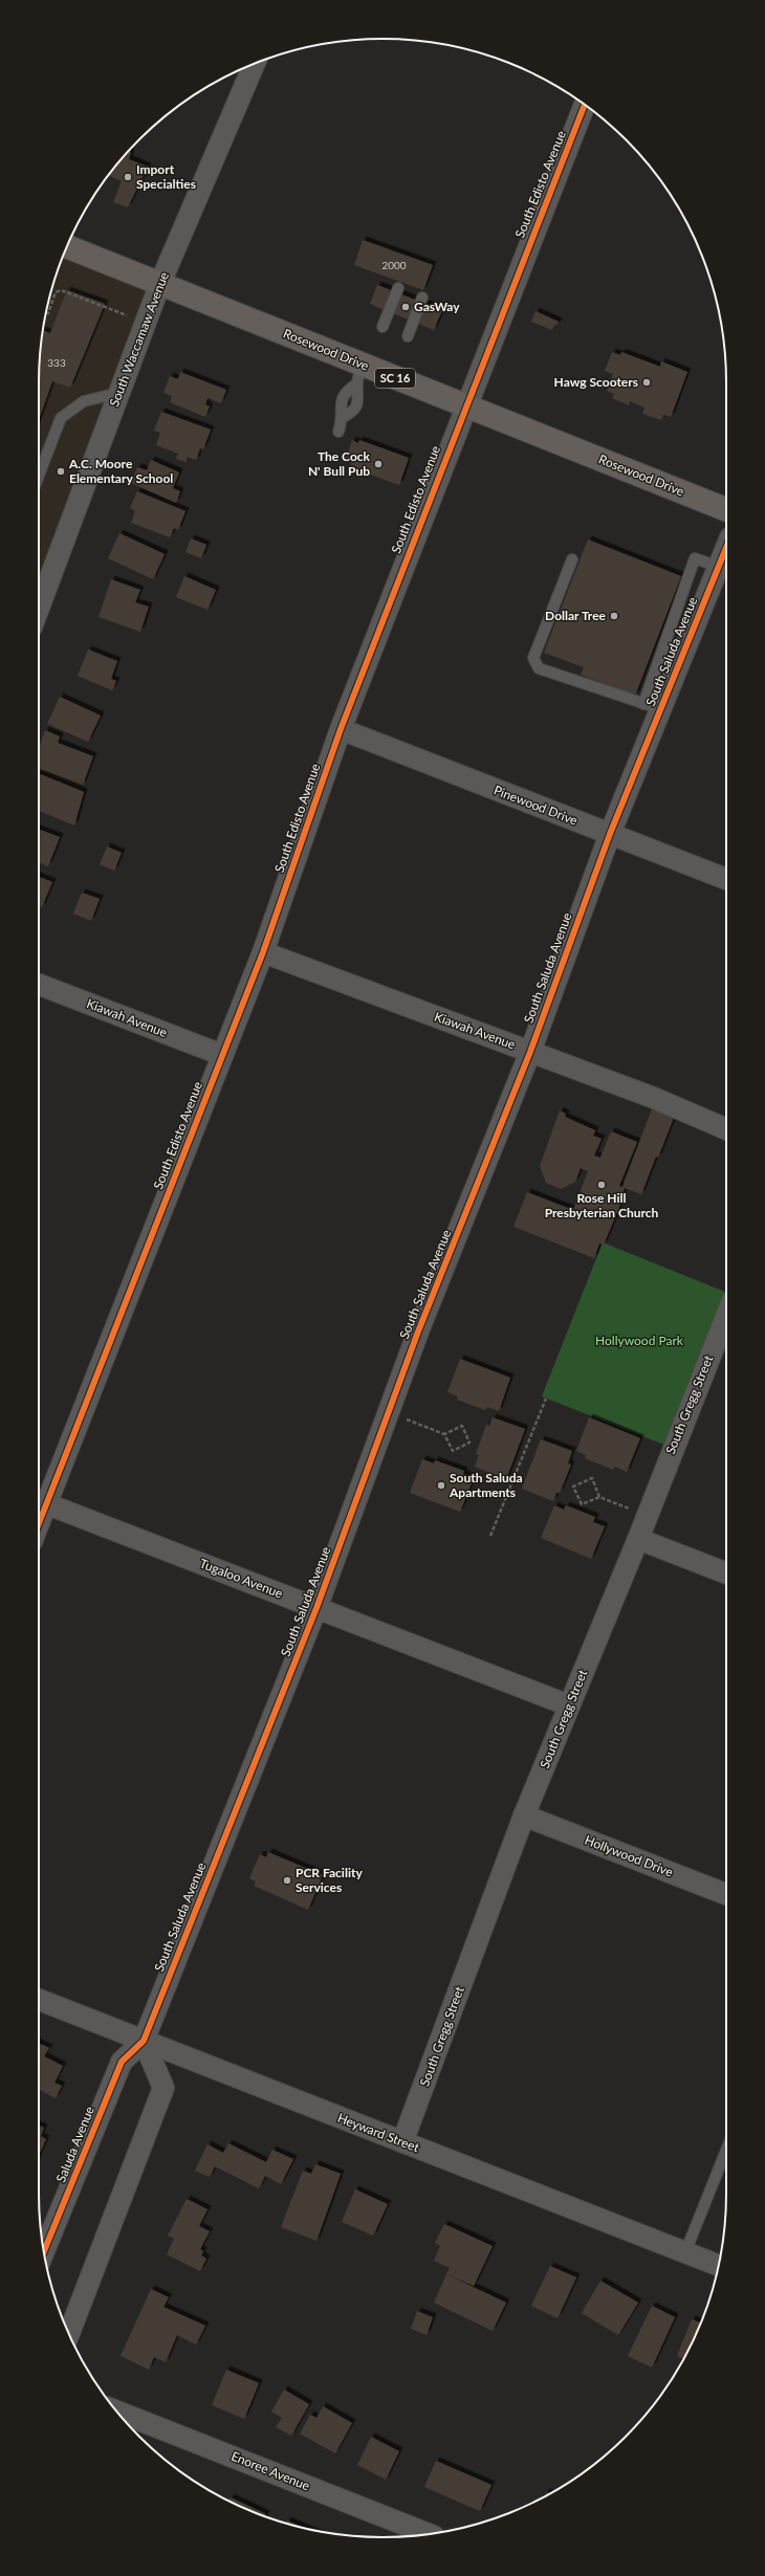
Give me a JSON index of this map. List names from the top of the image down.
{
  "streets": {
    "main road": ["Rosewood Drive", "SC 16"],
    "street": [
      "South Edisto Avenue",
      "South Waccamaw Avenue",
      "South Saluda Avenue",
      "Pinewood Drive",
      "Kiawah Avenue",
      "South Gregg Street",
      "Tugaloo Avenue",
      "Hollywood Drive",
      "Heyward Street",
      "Saluda Avenue",
      "Enoree Avenue"
    ]
  },
  "crossings": [
    ["South Edisto Avenue", "Rosewood Drive"],
    ["South Edisto Avenue", "Pinewood Drive"],
    ["South Edisto Avenue", "Kiawah Avenue"],
    ["South Edisto Avenue", "Tugaloo Avenue"],
    ["South Waccamaw Avenue", "Rosewood Drive"],
    ["South Saluda Avenue", "Pinewood Drive"],
    ["South Saluda Avenue", "Kiawah Avenue"],
    ["South Saluda Avenue", "Tugaloo Avenue"],
    ["South Saluda Avenue", "Heyward Street"],
    ["South Saluda Avenue", "Saluda Avenue"],
    ["South Gregg Street", "Tugaloo Avenue"],
    ["South Gregg Street", "Hollywood Drive"],
    ["South Gregg Street", "Heyward Street"],
    ["Heyward Street", "Saluda Avenue"]
  ],
  "parks": ["Hollywood Park"],
  "places": [
    "Import Specialties",
    "GasWay",
    "Hawg Scooters",
    "The Cock N' Bull Pub",
    "A.C. Moore Elementary School",
    "Dollar Tree",
    "Rose Hill Presbyterian Church",
    "South Saluda Apartments",
    "PCR Facility Services"
  ],
  "house_numbers": ["2000", "333"]
}
